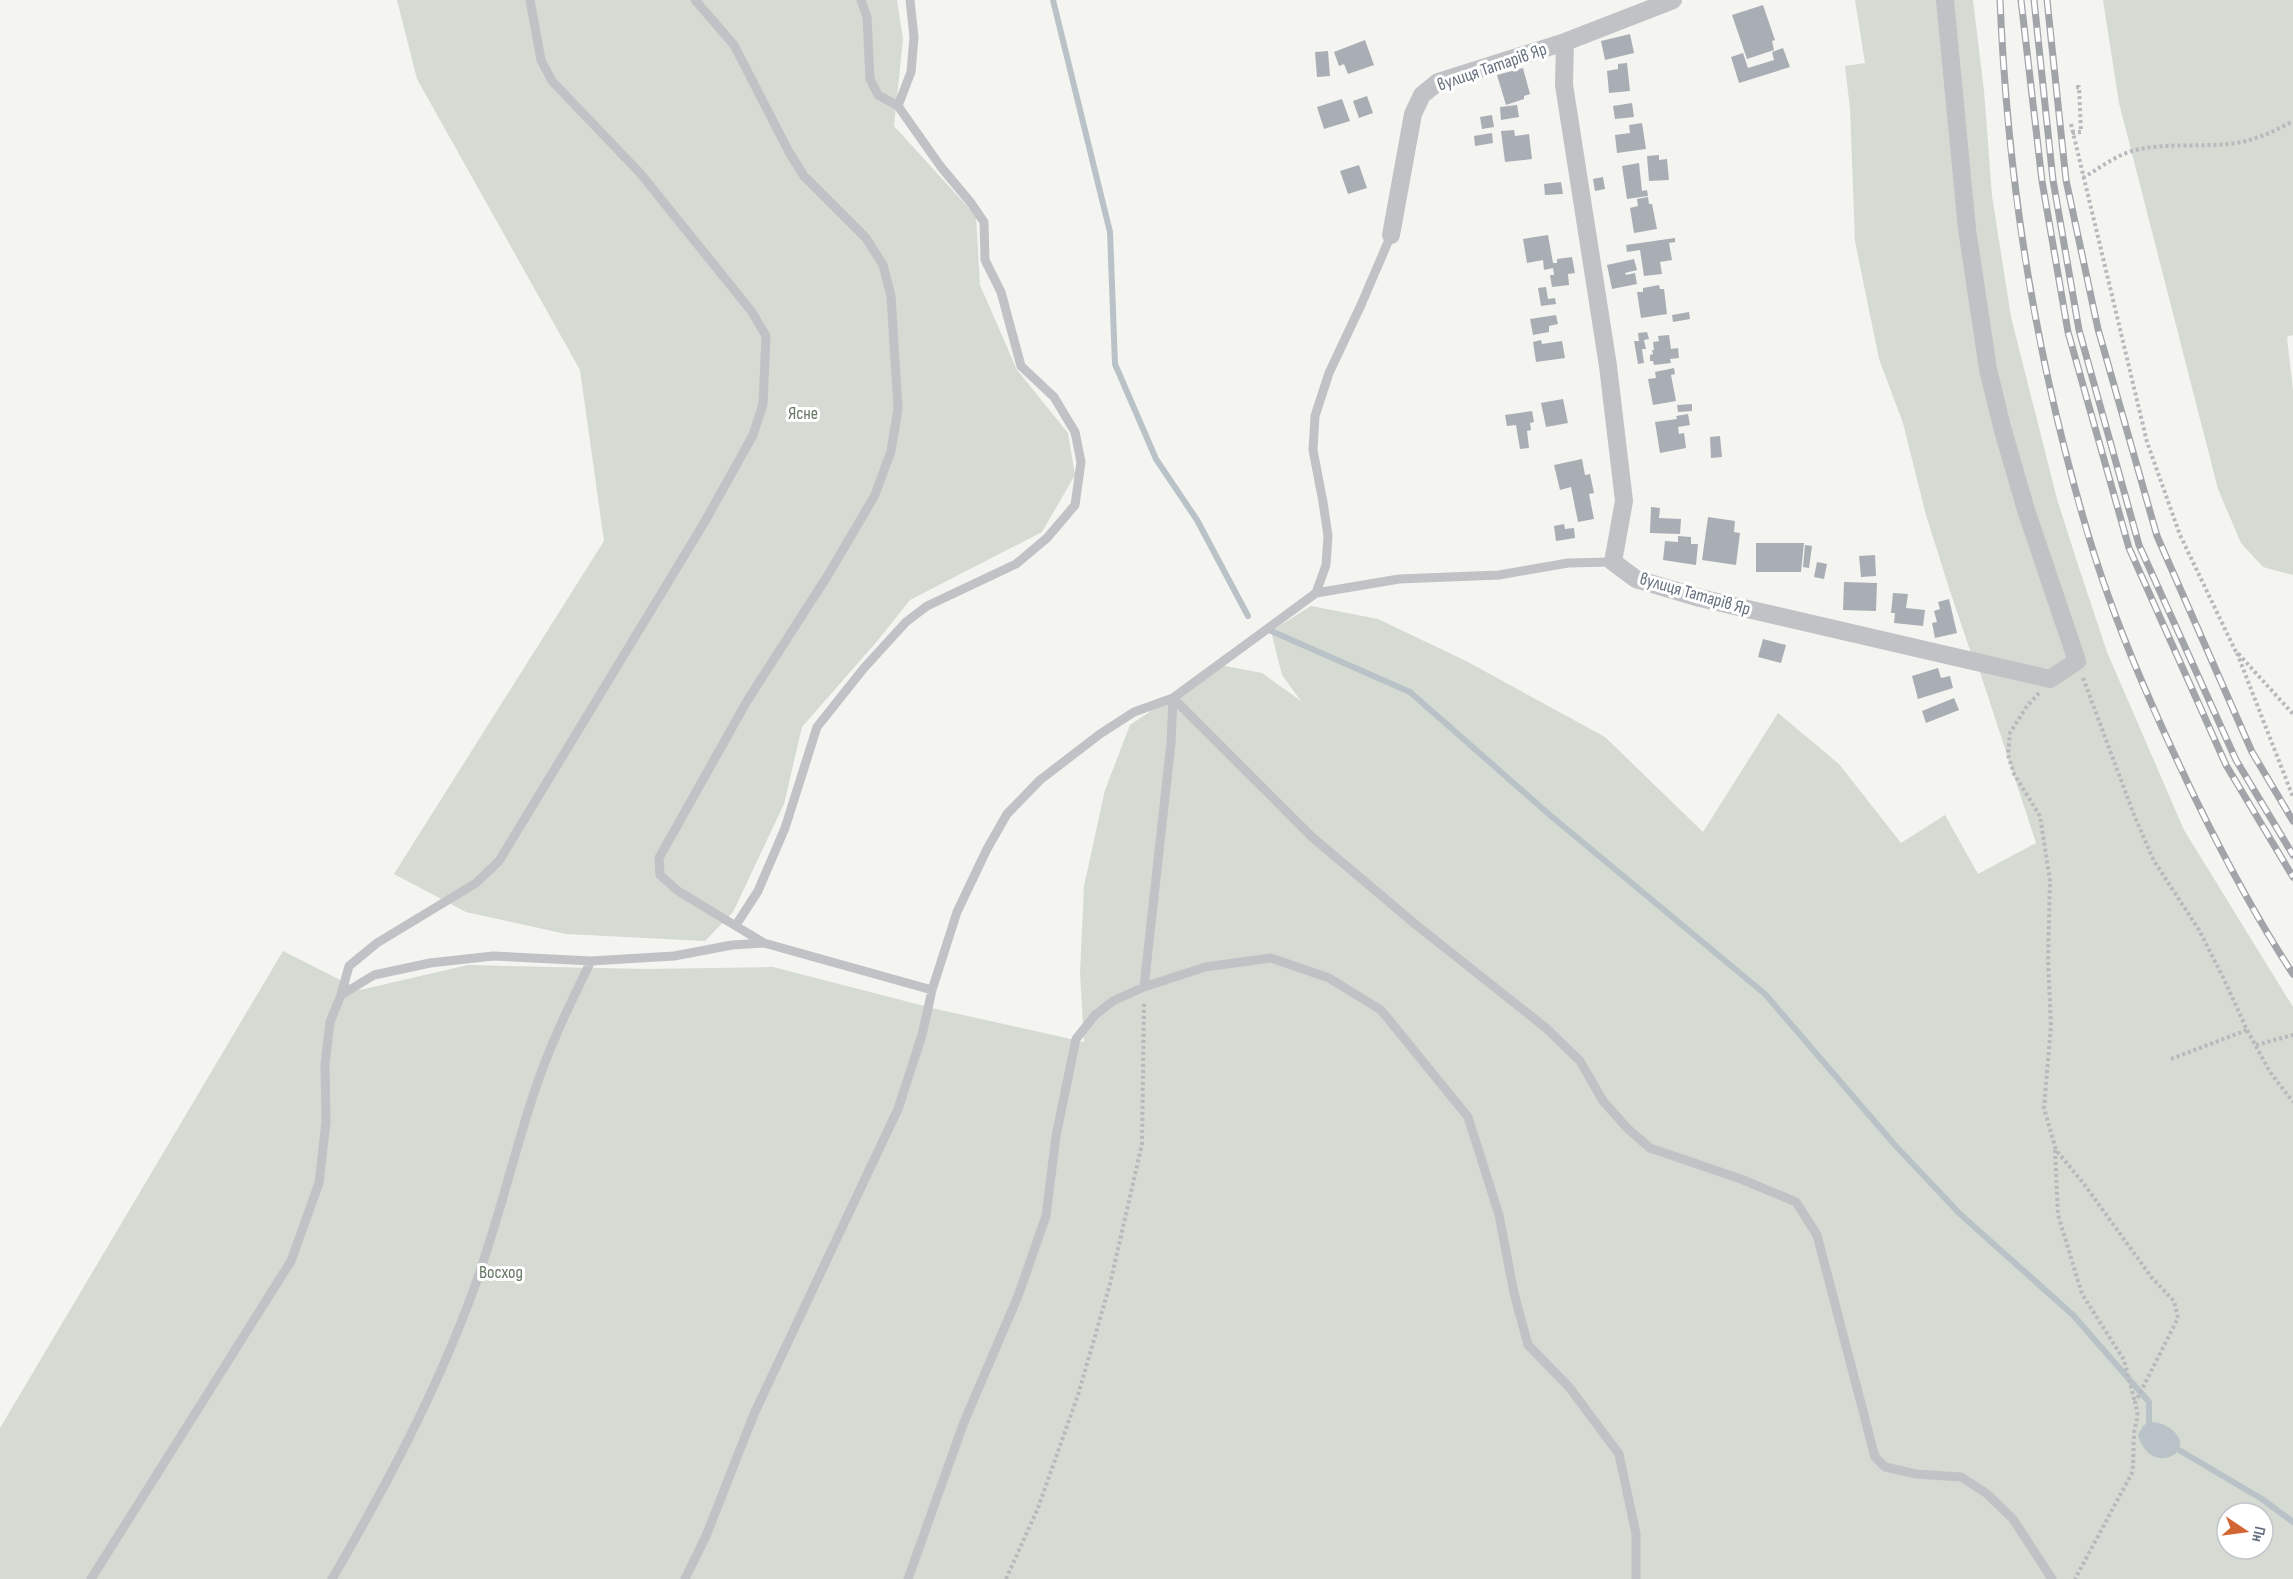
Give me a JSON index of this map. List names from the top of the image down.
{
  "streets": {
    "street": ["вулиця Татарів Яр"]
  },
  "parks": ["Ясне", "Восход"],
  "north": "right"
}
